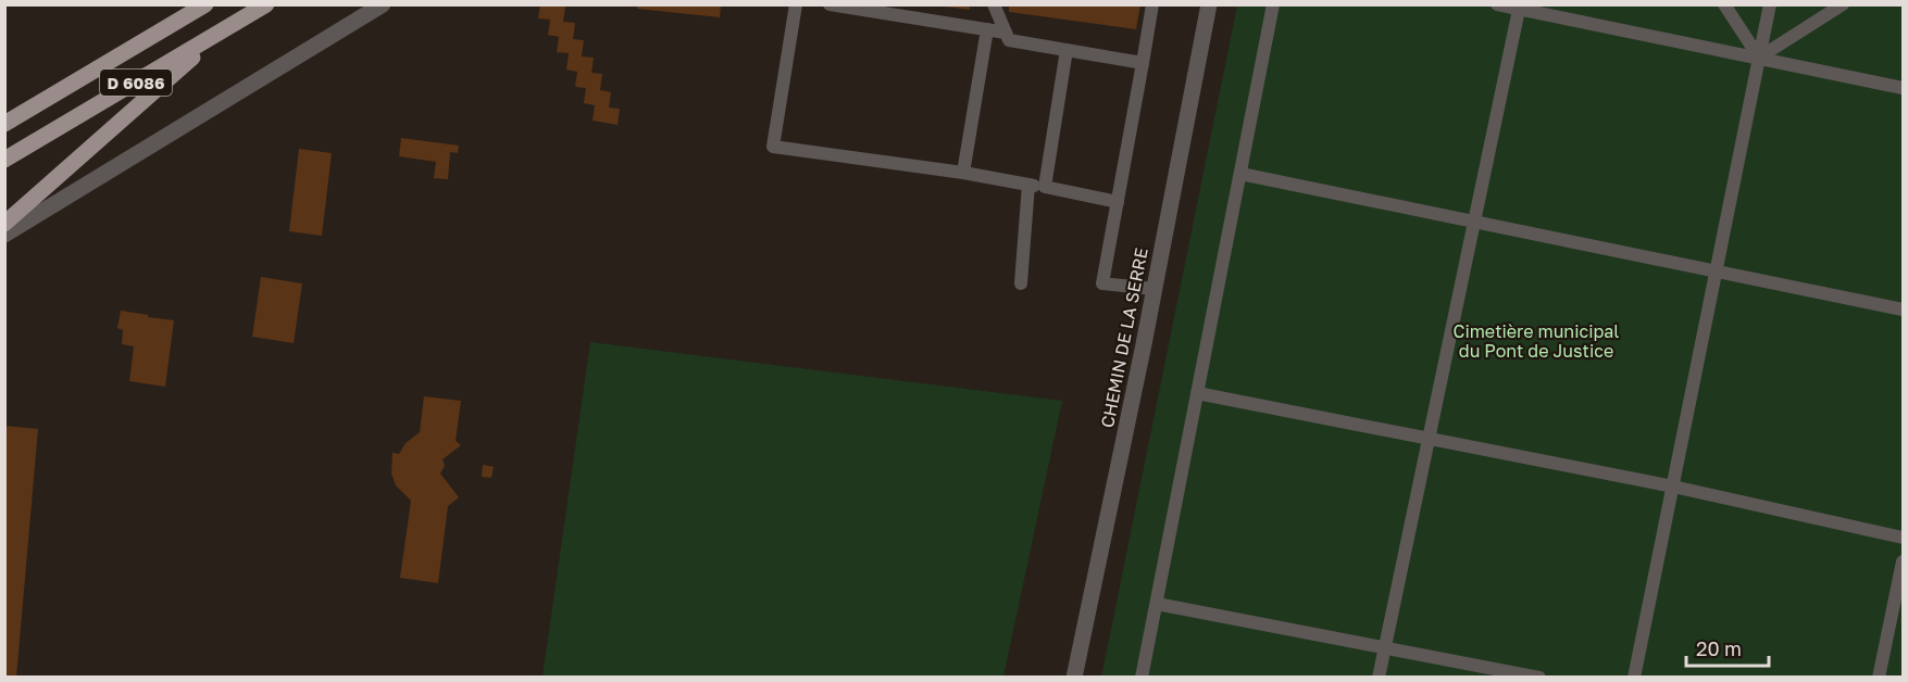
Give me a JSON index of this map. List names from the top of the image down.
{
  "streets": {
    "main road": ["D 6086"],
    "street": ["CHEMIN DE LA SERRE"]
  },
  "parks": ["Cimetière municipal du Pont de Justice"],
  "scale_bar": "20 m"
}
